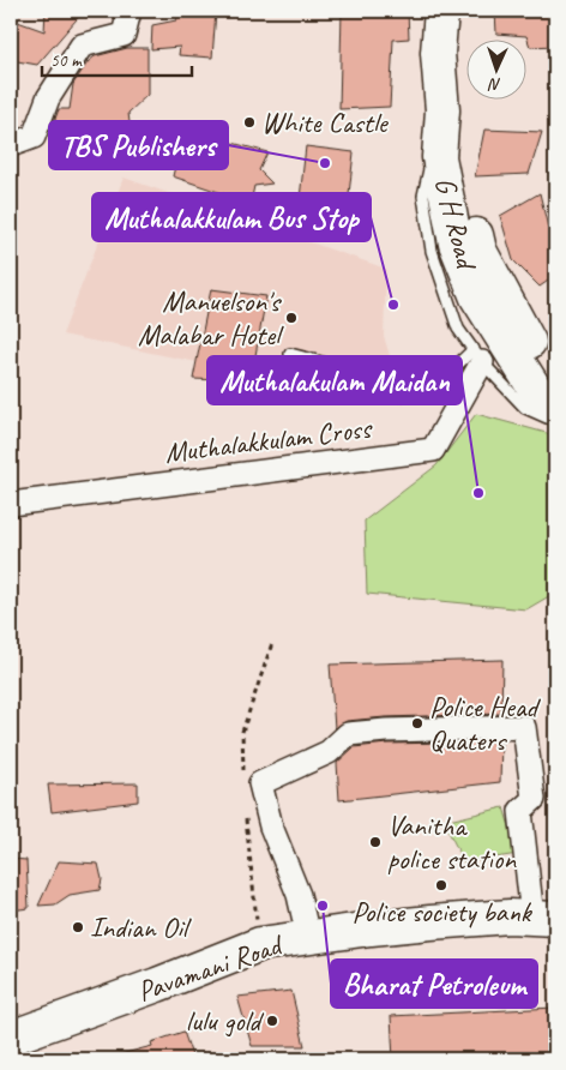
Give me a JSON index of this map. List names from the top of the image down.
{
  "streets": {
    "main road": ["G H Road", "Pavamani Road"],
    "street": ["Muthalakkulam Cross"]
  },
  "places": [
    "White Castle",
    "TBS Publishers",
    "Muthalakkulam Bus Stop",
    "Manuelson's Malabar Hotel",
    "Muthalakulam Maidan",
    "Police Head Quaters",
    "Vanitha police station",
    "Police society bank",
    "Bharat Petroleum",
    "Indian Oil",
    "lulu gold"
  ],
  "scale_bar": "50 m",
  "north": "bottom"
}
